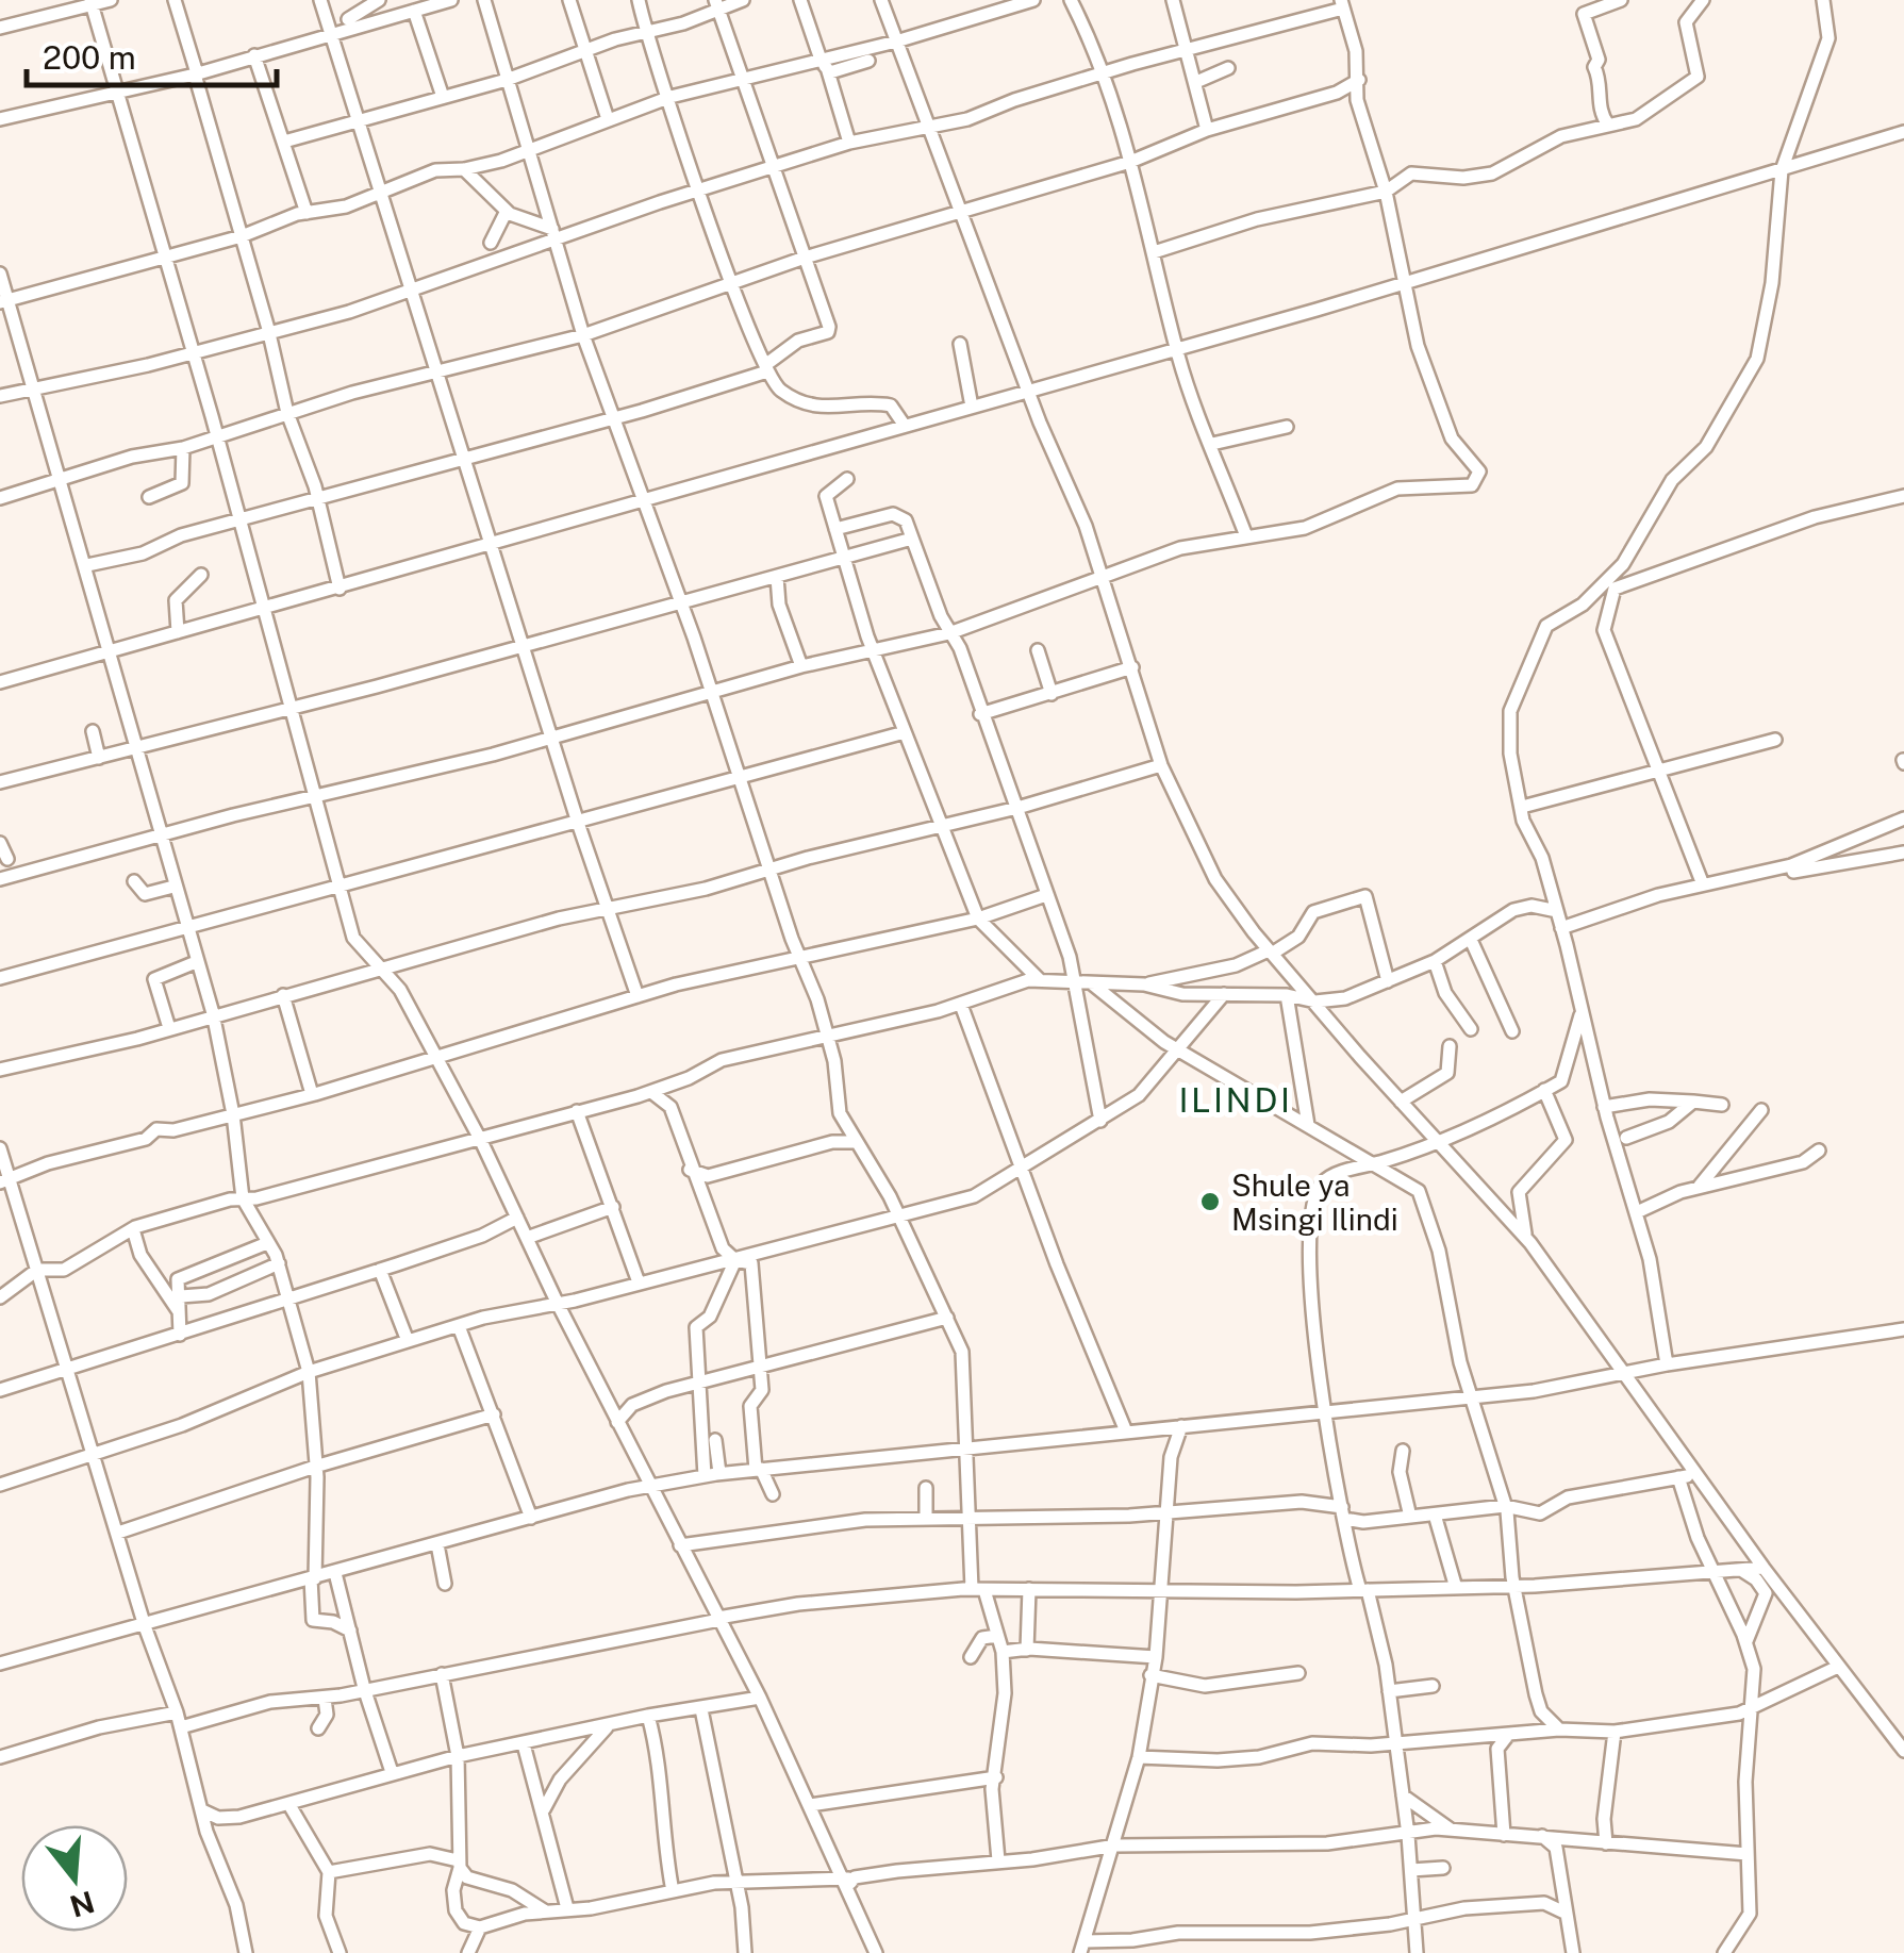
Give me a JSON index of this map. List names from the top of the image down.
{
  "districts": ["ILINDI"],
  "places": ["Shule ya Msingi Ilindi"],
  "scale_bar": "200 m",
  "north": "bottom"
}
